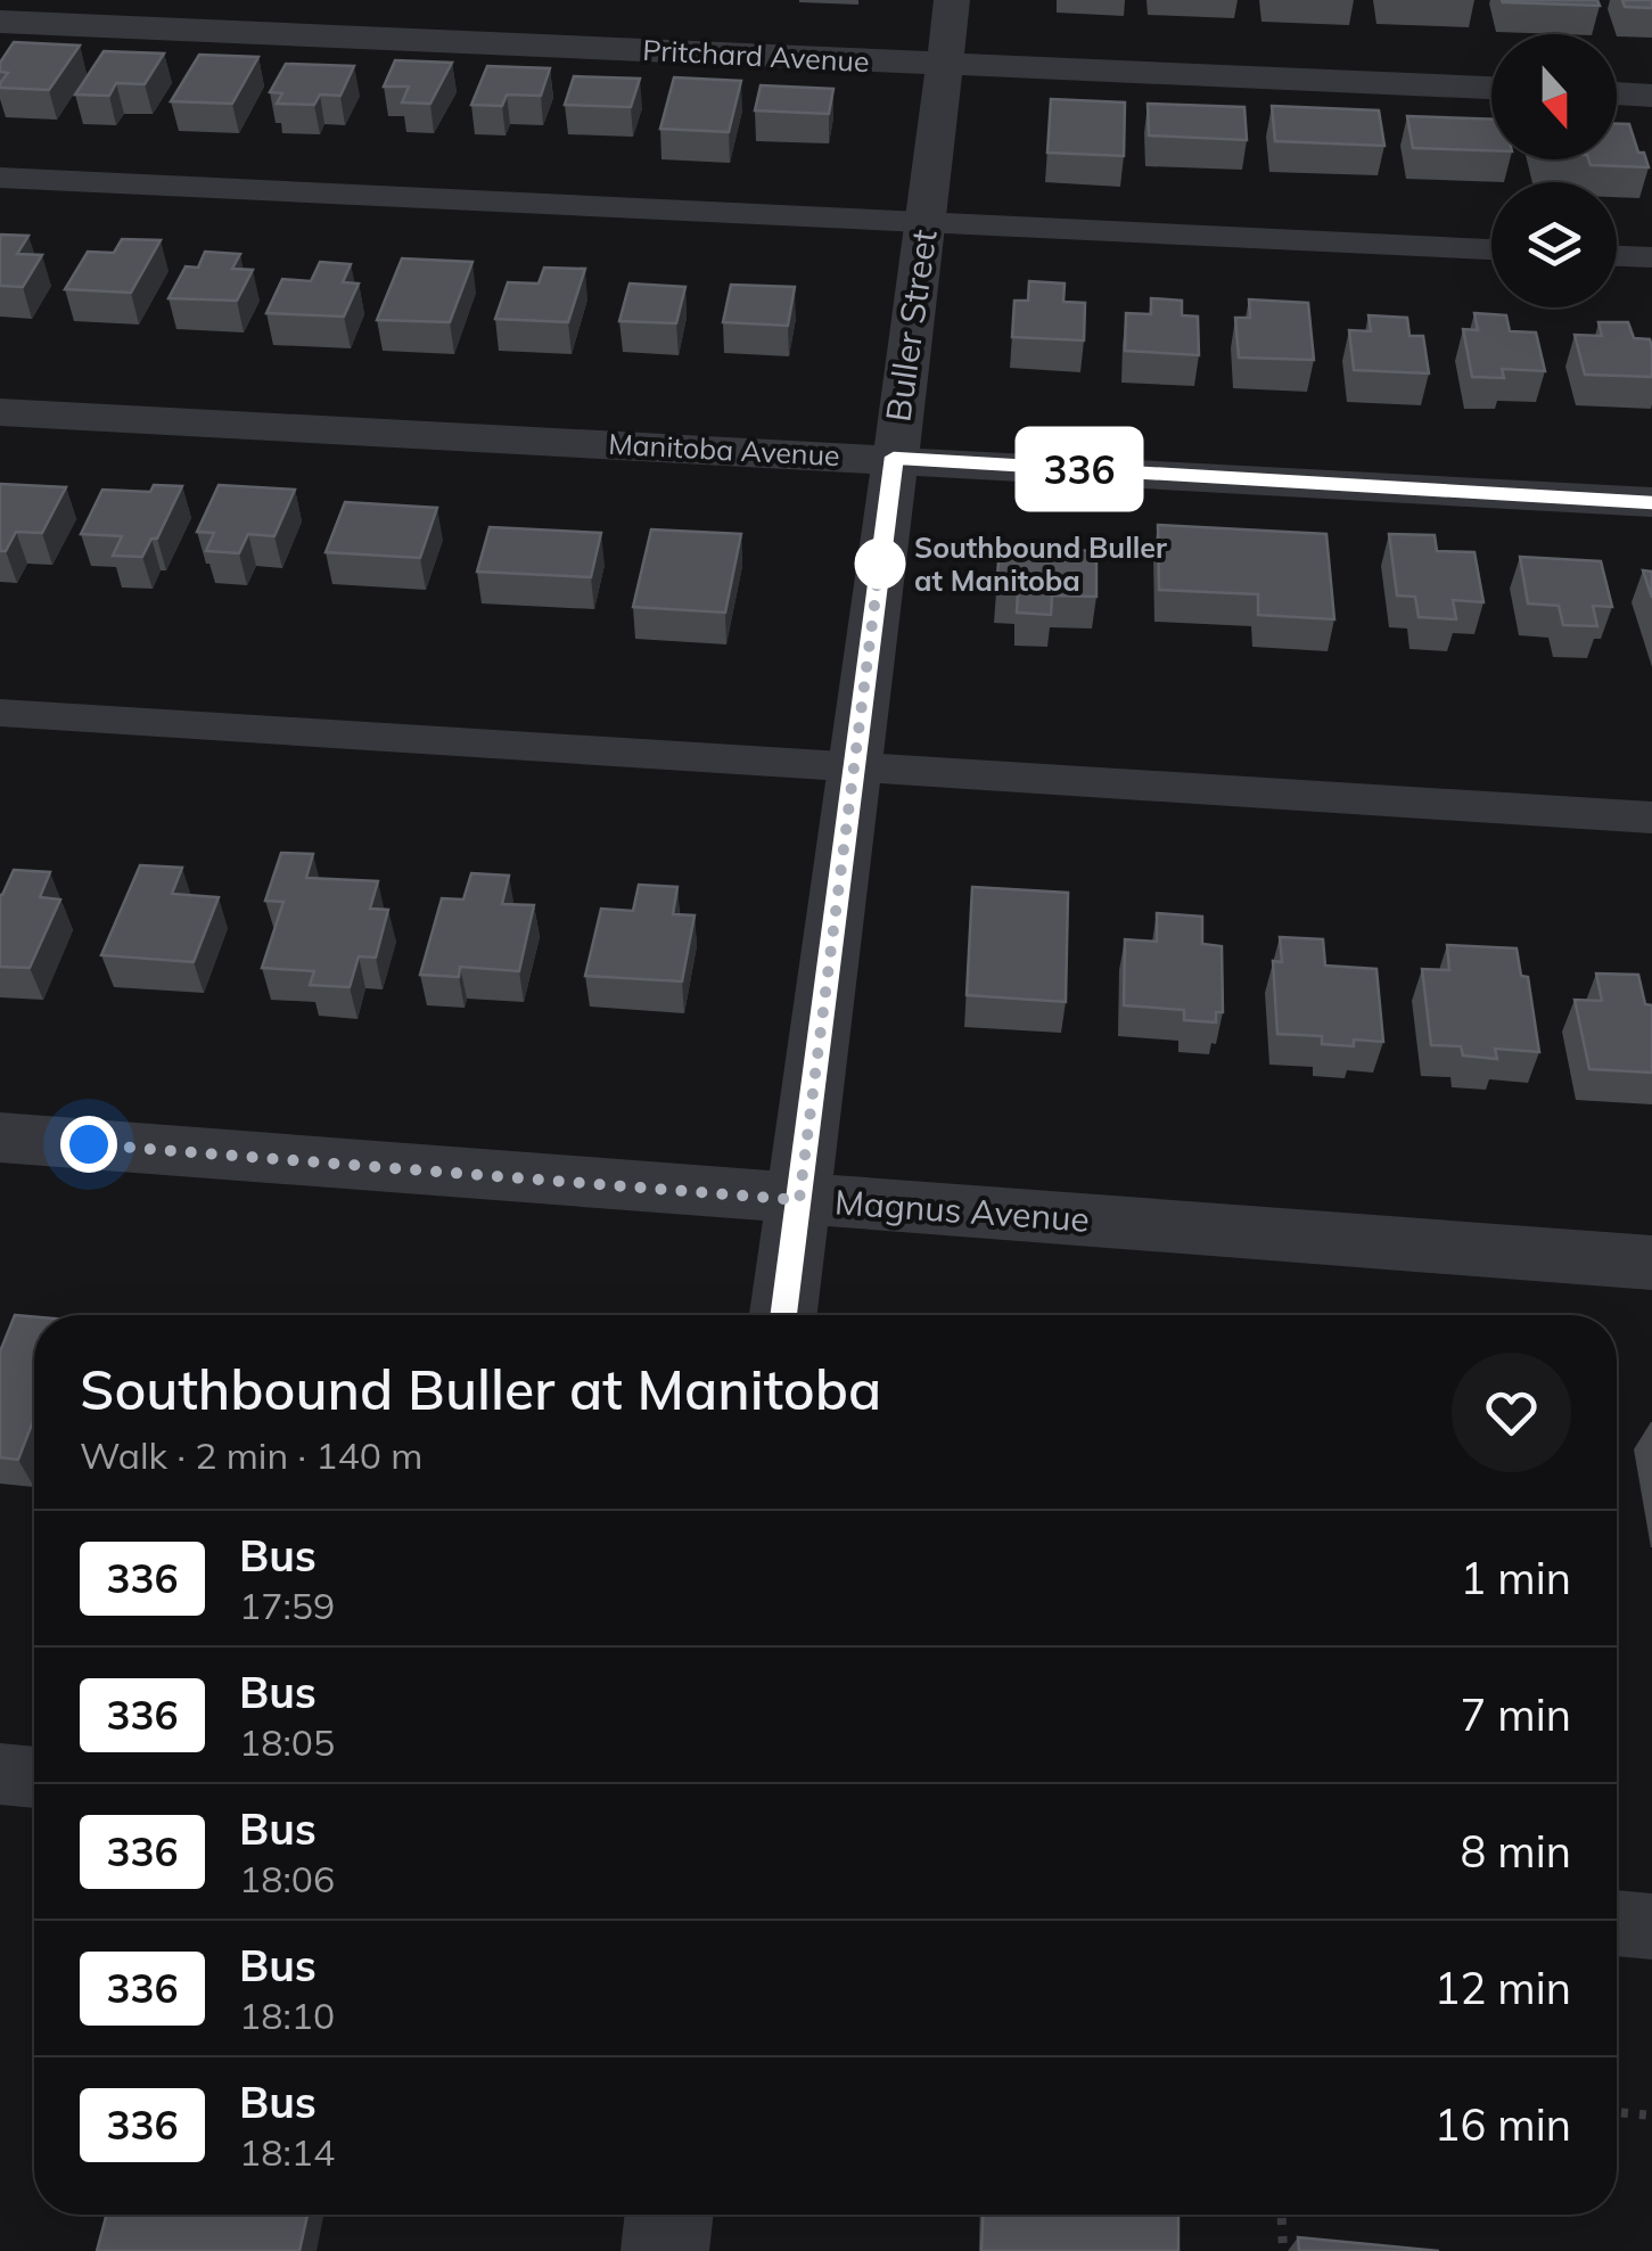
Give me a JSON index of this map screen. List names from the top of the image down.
{
  "streets": {
    "street": [
      "Pritchard Avenue",
      "Buller Street",
      "Manitoba Avenue",
      "Magnus Avenue"
    ]
  },
  "crossings": [
    ["Pritchard Avenue", "Buller Street"],
    ["Buller Street", "Manitoba Avenue"],
    ["Buller Street", "Magnus Avenue"]
  ],
  "places": ["Southbound Buller at Manitoba"],
  "lines": ["bus line 336"],
  "north": "bottom",
  "page": {
    "on_map": "336",
    "heading": ["Southbound Buller at Manitoba", "Walk · 2 min · 140 m"],
    "list": [
      {
        "mark": "336",
        "name": "Bus",
        "note": "17:59",
        "value": "1 min"
      },
      {
        "mark": "336",
        "name": "Bus",
        "note": "18:05",
        "value": "7 min"
      },
      {
        "mark": "336",
        "name": "Bus",
        "note": "18:06",
        "value": "8 min"
      },
      {
        "mark": "336",
        "name": "Bus",
        "note": "18:10",
        "value": "12 min"
      },
      {
        "mark": "336",
        "name": "Bus",
        "note": "18:14",
        "value": "16 min"
      }
    ]
  }
}
